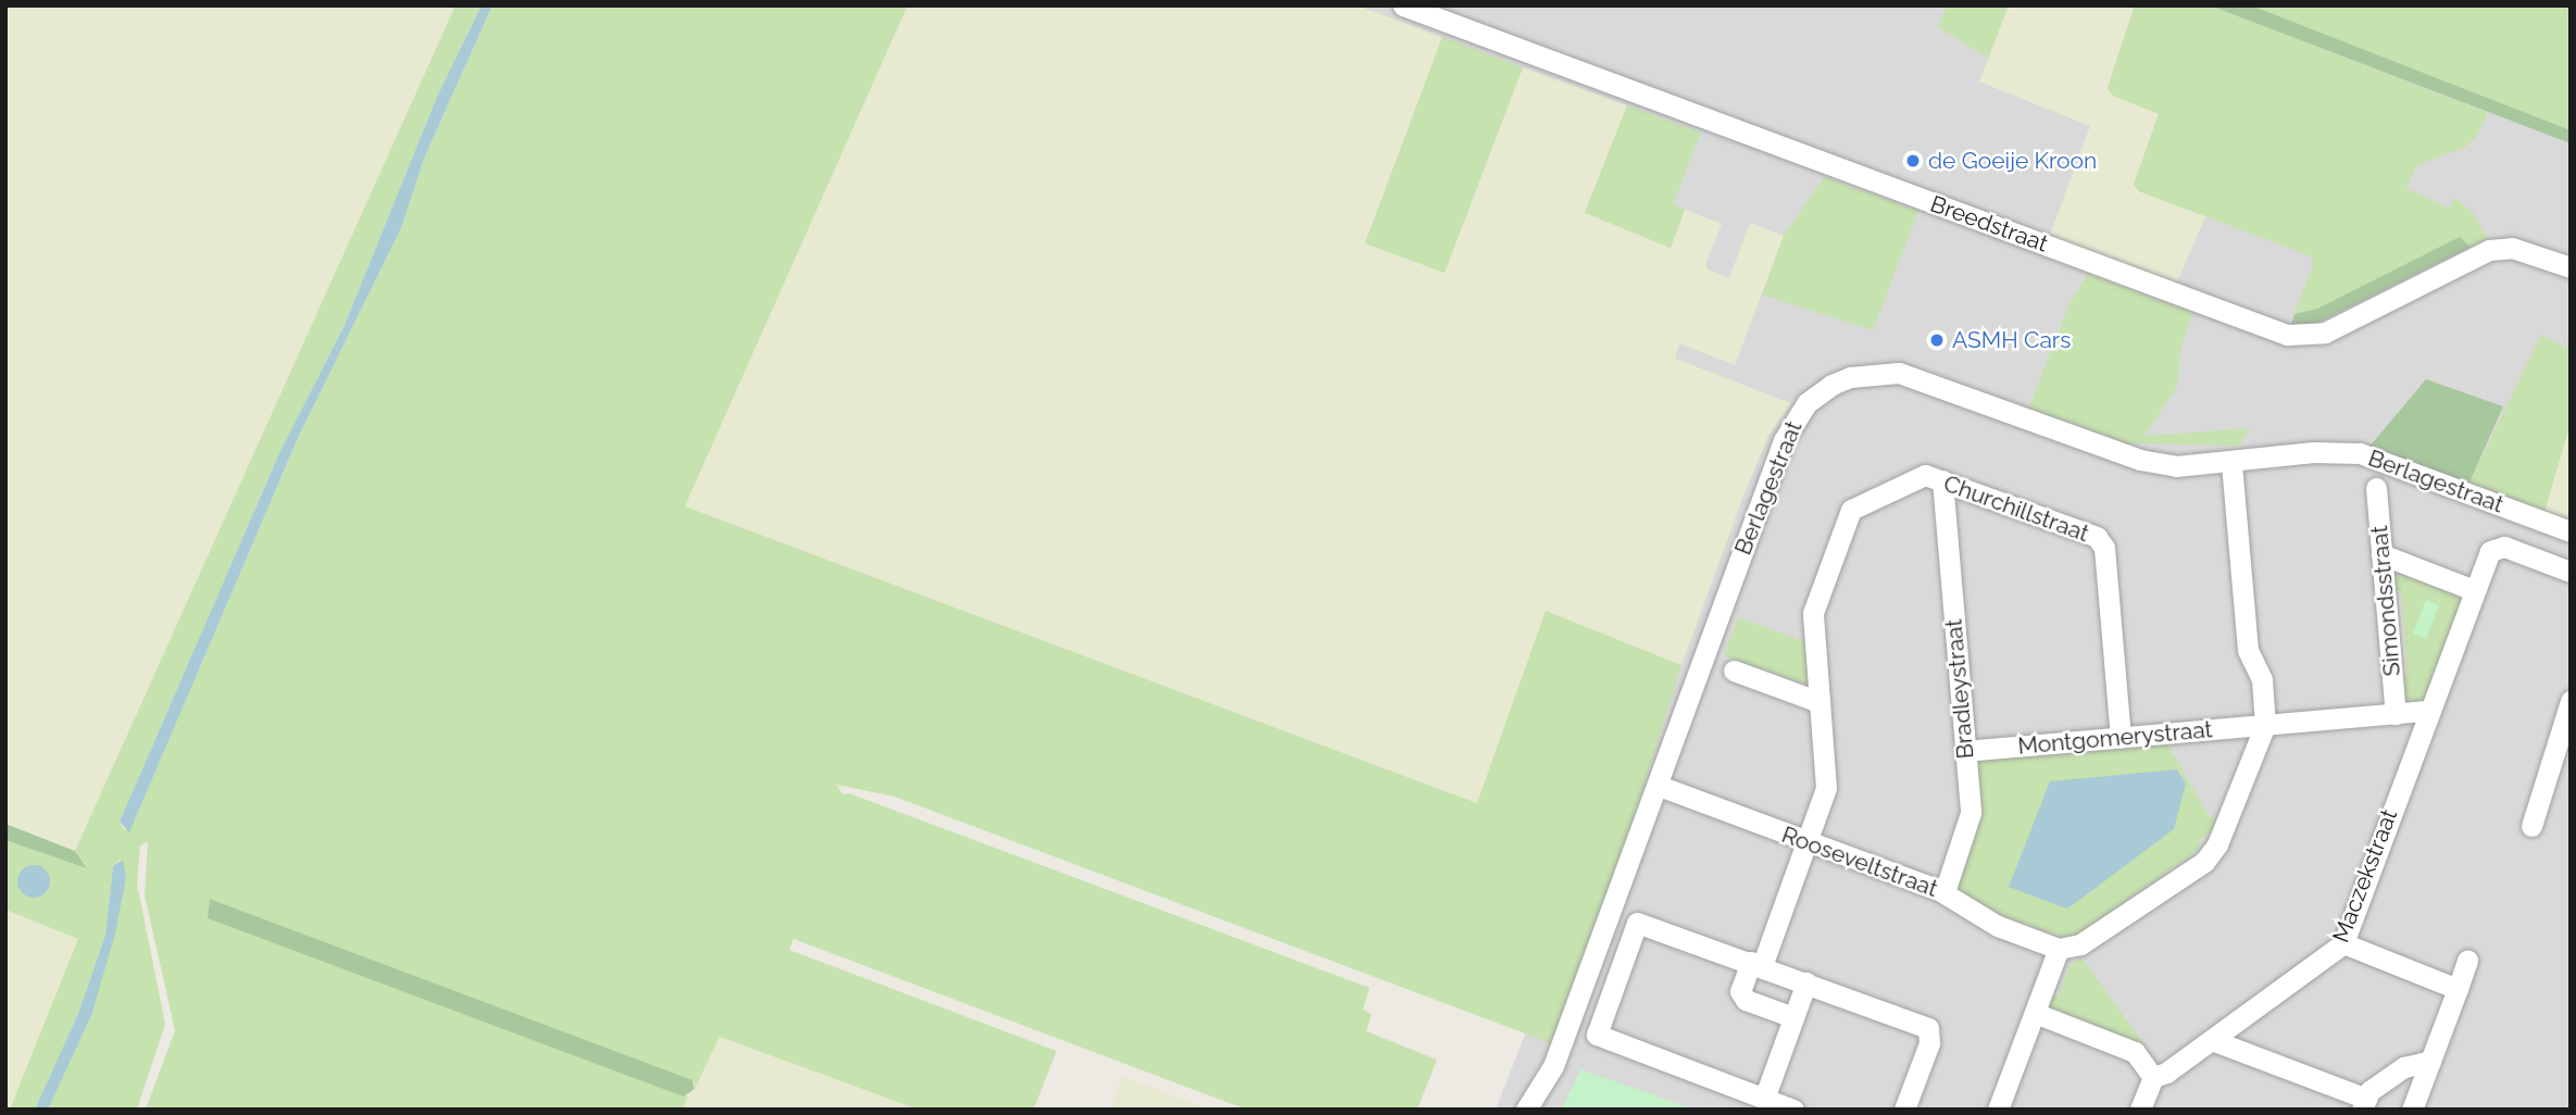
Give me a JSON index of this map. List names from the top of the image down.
{
  "streets": {
    "street": [
      "Breedstraat",
      "Berlagestraat",
      "Churchillstraat",
      "Simondsstraat",
      "Bradleystraat",
      "Montgomerystraat",
      "Rooseveltstraat",
      "Maczekstraat"
    ]
  },
  "crossings": [
    ["Berlagestraat", "Rooseveltstraat"],
    ["Churchillstraat", "Bradleystraat"],
    ["Churchillstraat", "Montgomerystraat"],
    ["Churchillstraat", "Rooseveltstraat"],
    ["Bradleystraat", "Montgomerystraat"],
    ["Bradleystraat", "Rooseveltstraat"]
  ],
  "places": ["de Goeije Kroon", "ASMH Cars"]
}
